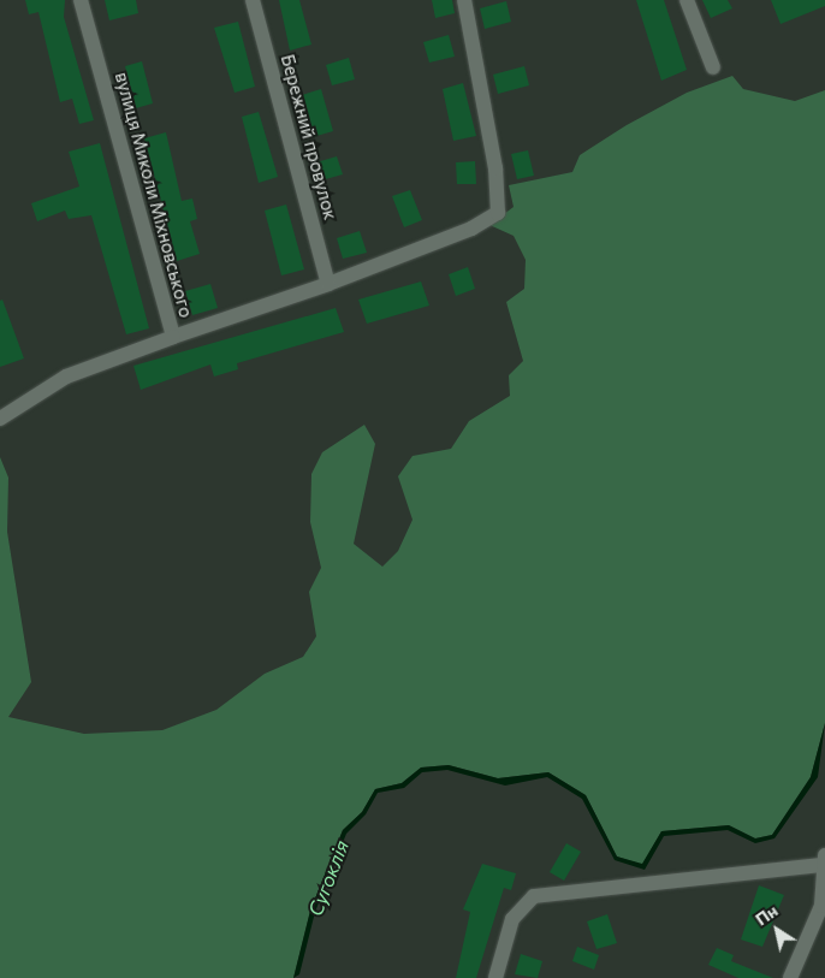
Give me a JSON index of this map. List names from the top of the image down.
{
  "streets": {
    "street": ["Бережний провулок", "вулиця Миколи Міхновського"]
  },
  "crossings": [
    ["Бережний провулок", "вулиця Миколи Міхновського"]
  ],
  "water": ["Сугоклія"],
  "north": "top left"
}
